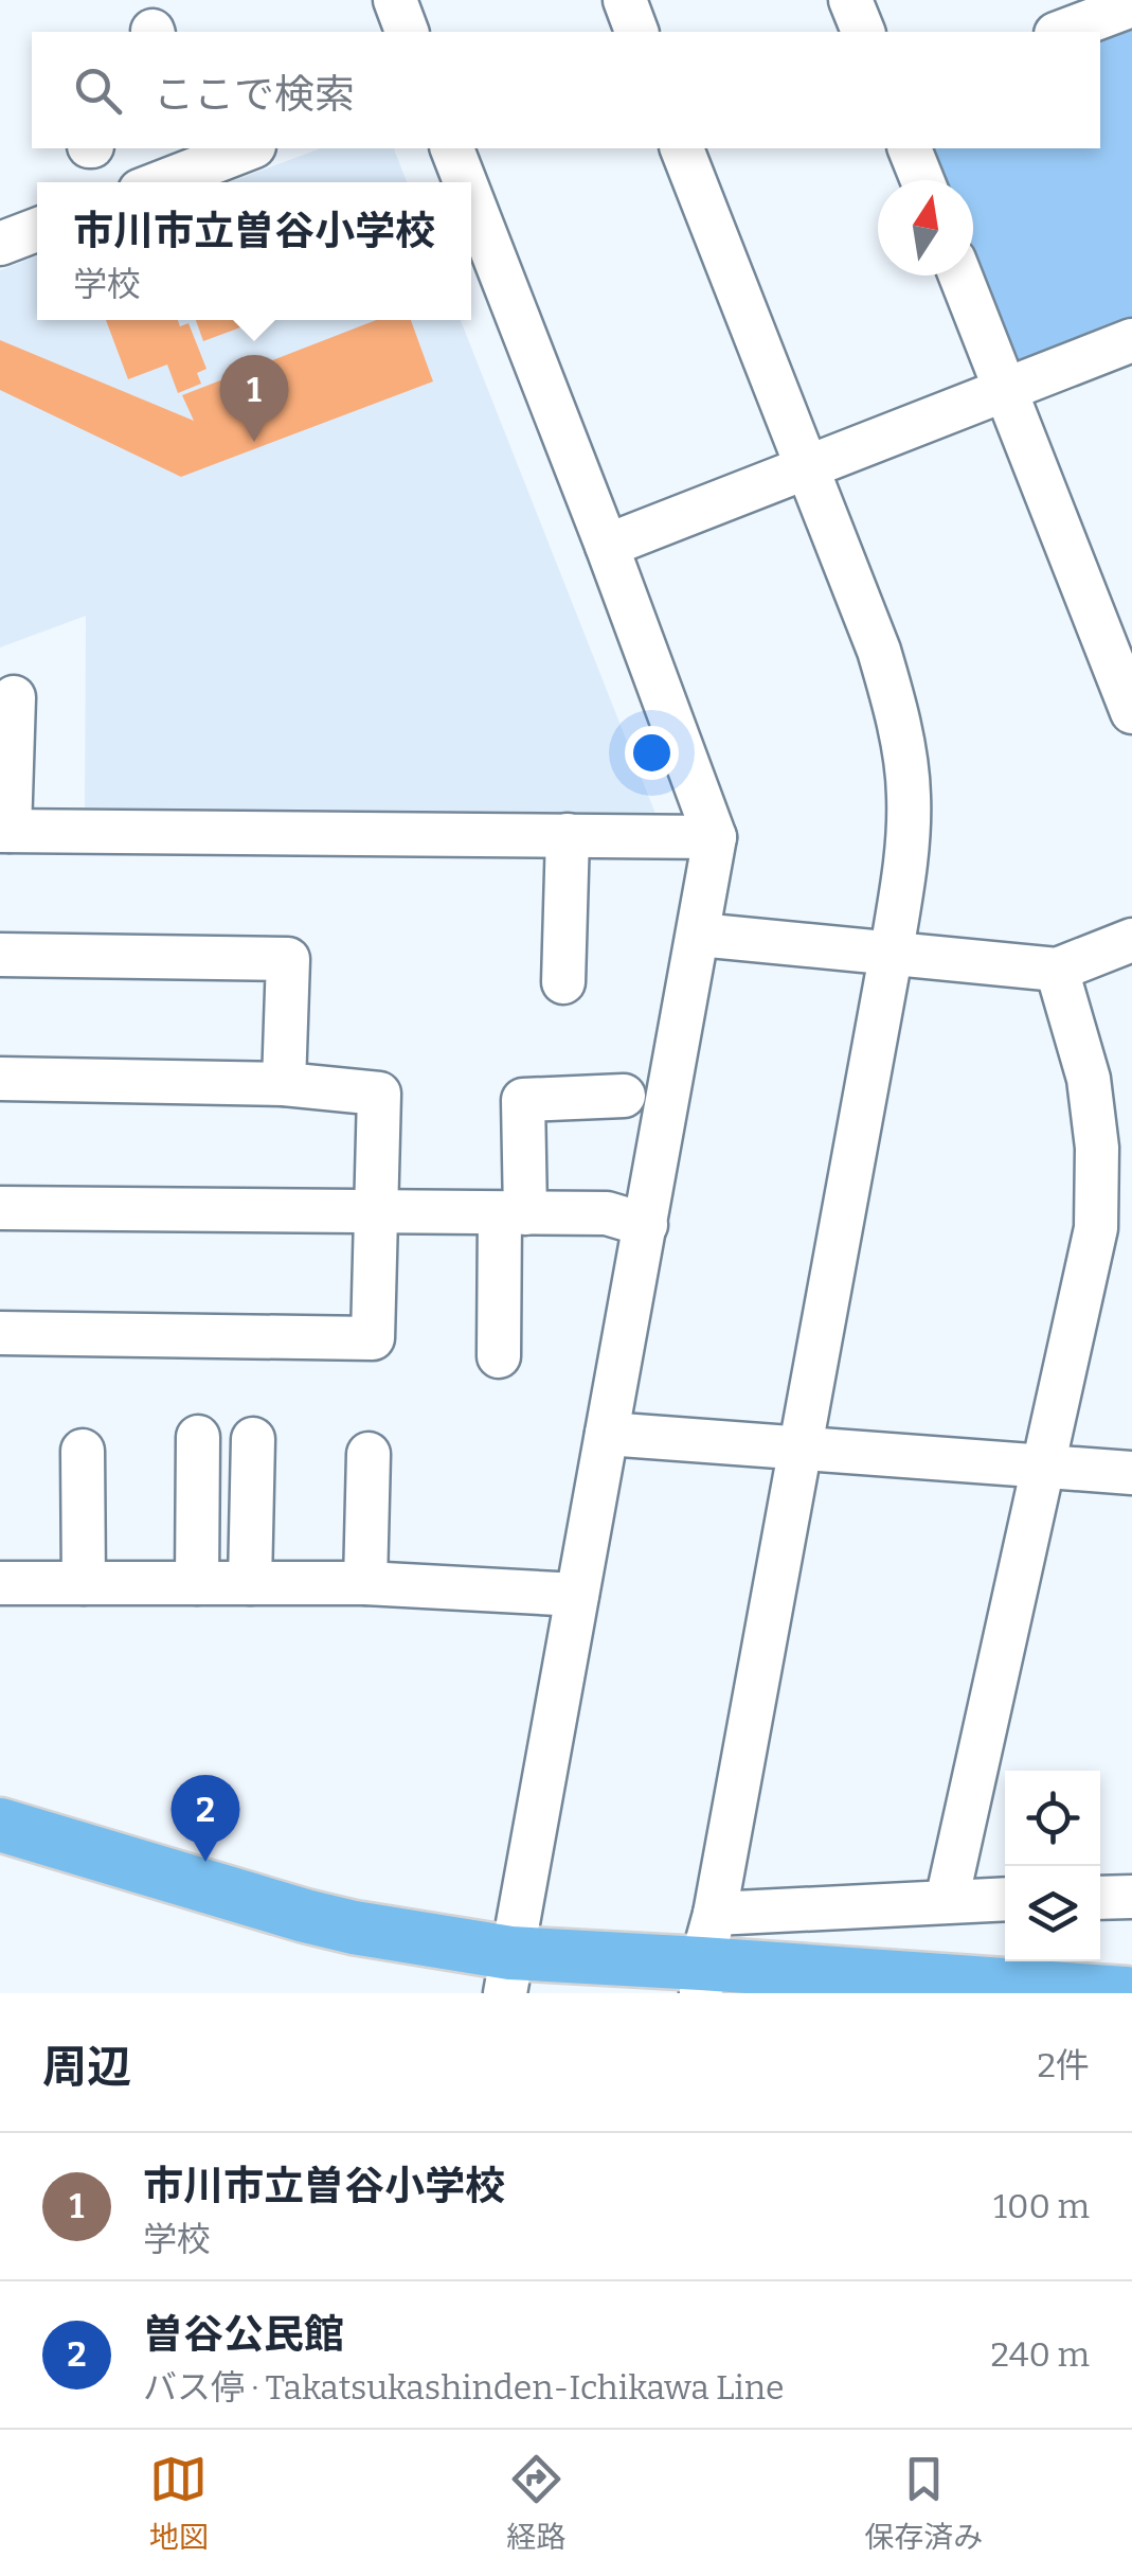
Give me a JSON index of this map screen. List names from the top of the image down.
{
  "north": "top",
  "page": {
    "search": "ここで検索",
    "popup": ["市川市立曽谷小学校", "学校"],
    "pins": ["1", "2"],
    "heading": ["周辺", "2件"],
    "list": [
      {
        "mark": "1",
        "name": "市川市立曽谷小学校",
        "note": "学校",
        "value": "100 m"
      },
      {
        "mark": "2",
        "name": "曽谷公民館",
        "note": "バス停 · Takatsukashinden-Ichikawa Line",
        "value": "240 m"
      }
    ],
    "nav": ["地図", "経路", "保存済み"]
  }
}
